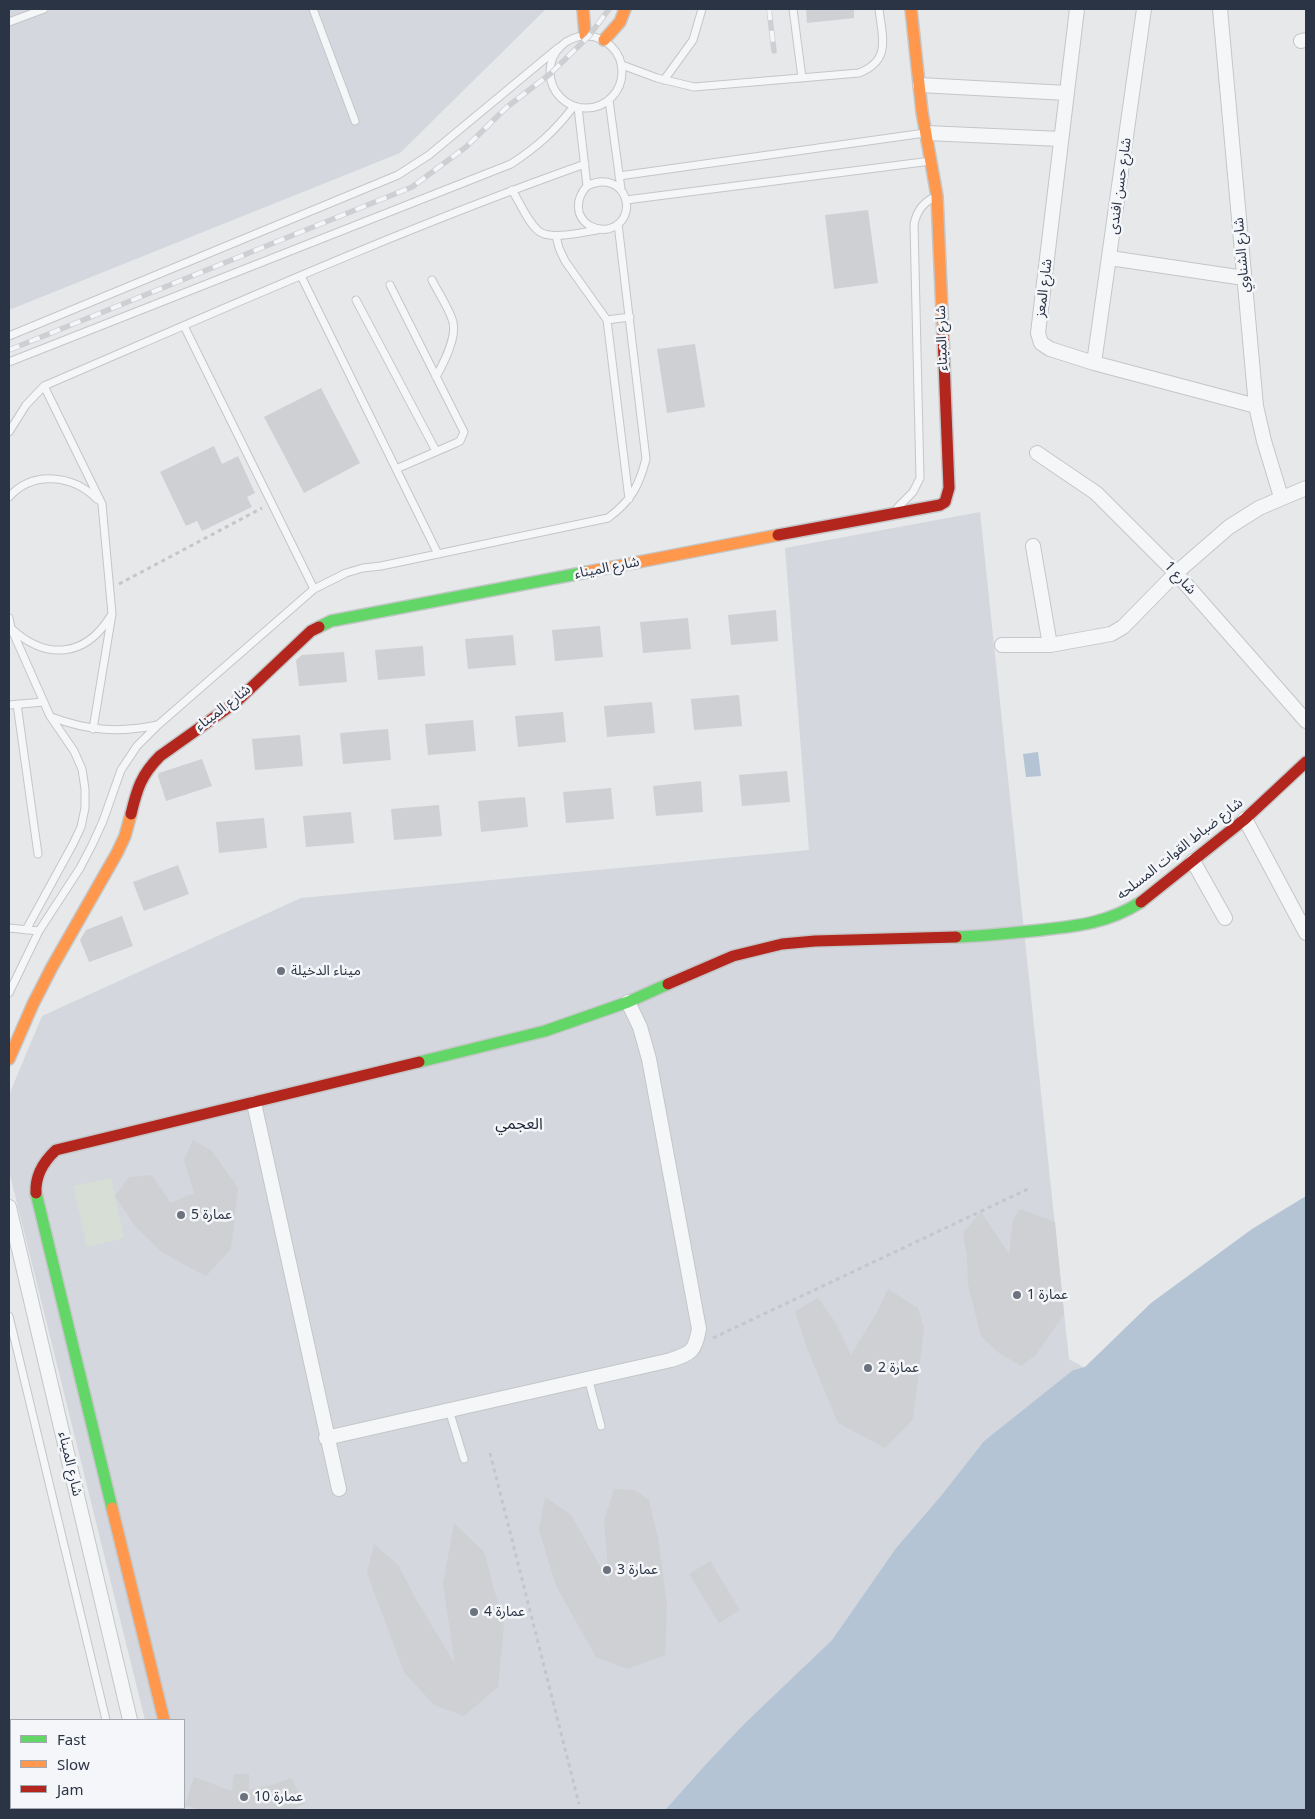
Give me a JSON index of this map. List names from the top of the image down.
{
  "streets": {
    "street": [
      "شارع حسن افندى",
      "شارع الشناوي",
      "شارع المعز",
      "شارع الميناء",
      "شارع 1",
      "شارع ضباط القوات المسلحه"
    ]
  },
  "crossings": [
    ["شارع حسن افندى", "شارع المعز"],
    ["شارع الشناوي", "شارع المعز"]
  ],
  "districts": ["العجمي"],
  "places": [
    "ميناء الدخيلة",
    "عمارة 5",
    "عمارة 1",
    "عمارة 2",
    "عمارة 3",
    "عمارة 4",
    "عمارة 10"
  ],
  "legend": ["Fast", "Slow", "Jam"]
}
